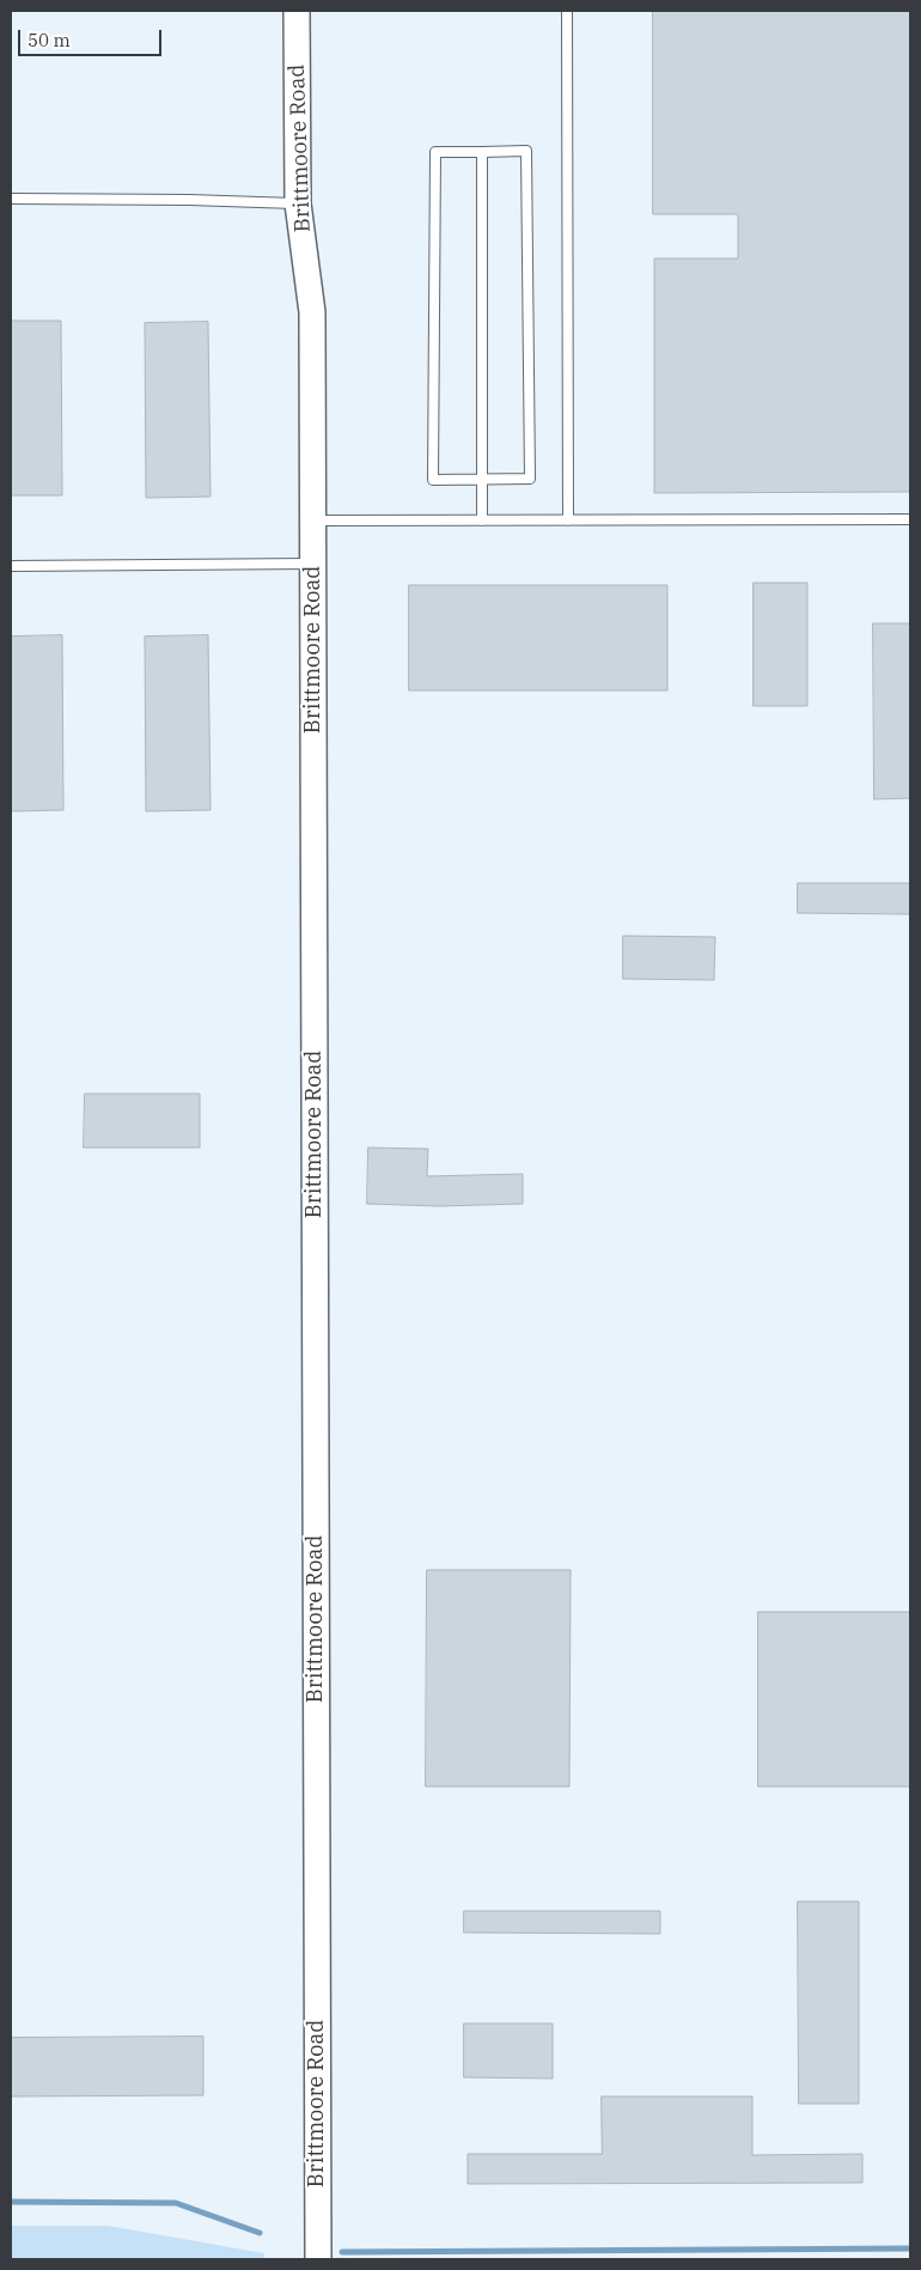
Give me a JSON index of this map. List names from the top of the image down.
{
  "streets": {
    "main road": ["Brittmoore Road"]
  },
  "scale_bar": "50 m"
}
